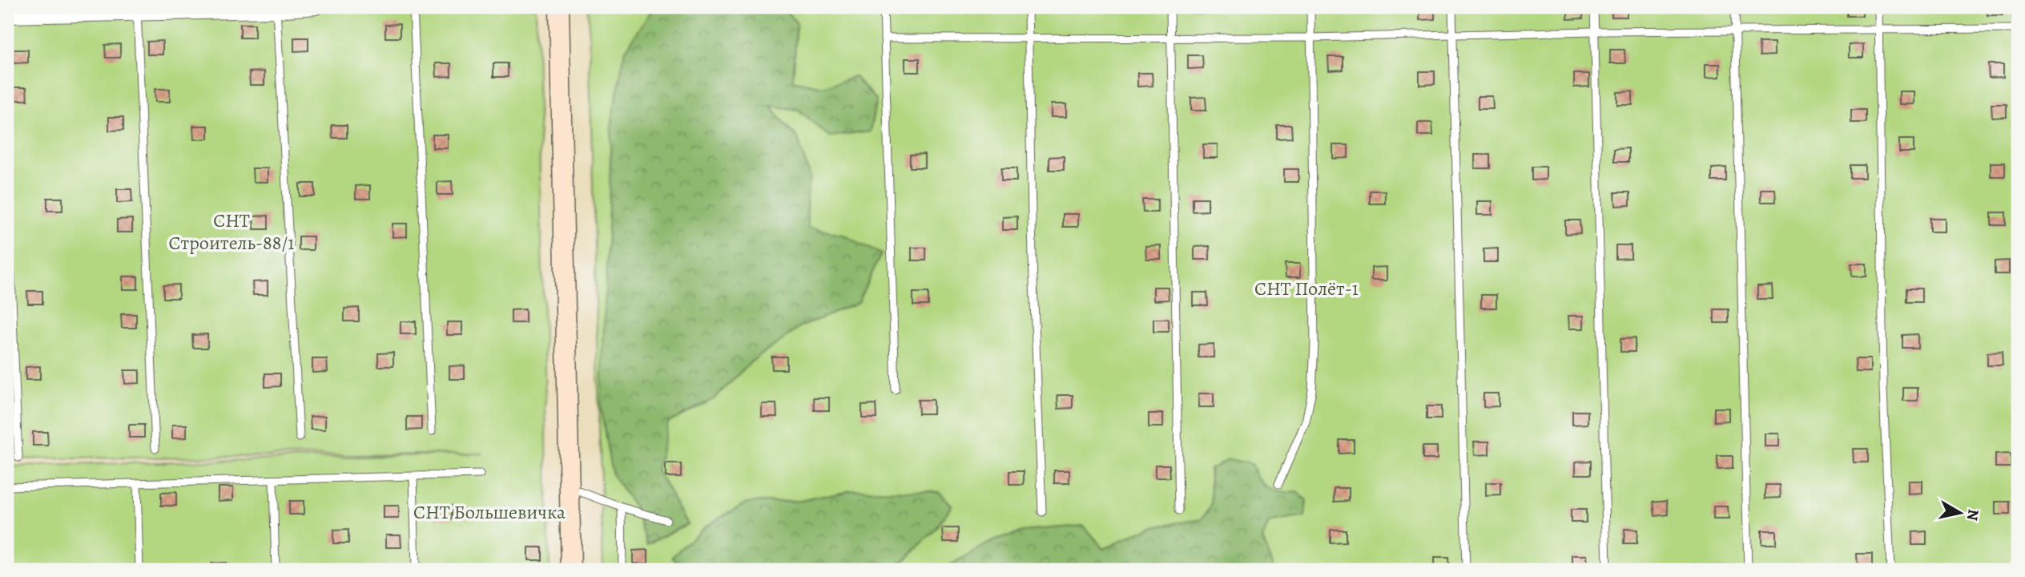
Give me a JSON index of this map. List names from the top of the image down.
{
  "parks": ["СНТ Строитель-88/1", "СНТ Полёт-1", "СНТ Большевичка"],
  "north": "right"
}
